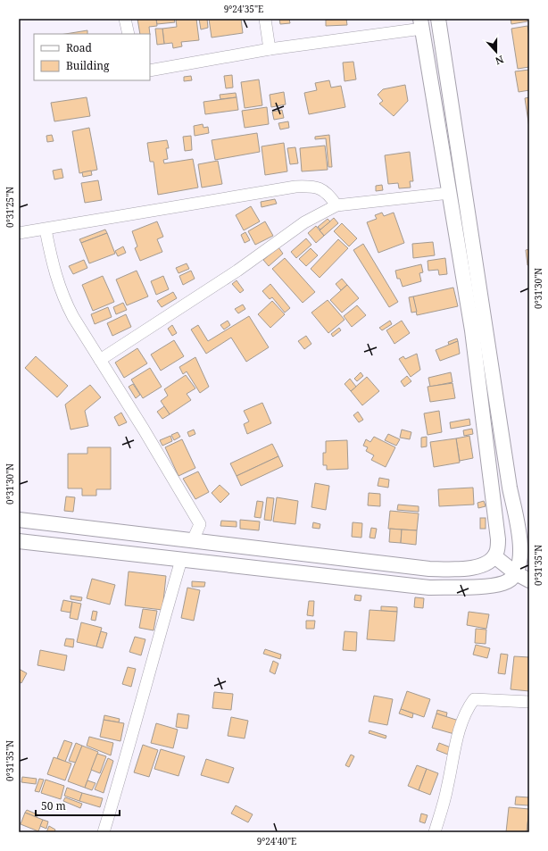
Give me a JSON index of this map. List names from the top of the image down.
{
  "legend": ["Road", "Building"],
  "scale_bar": "50 m",
  "north": "bottom",
  "coordinates": [
    "9°24'35\"E",
    "0°31'25\"N",
    "0°31'30\"N",
    "0°31'35\"N",
    "9°24'40\"E"
  ]
}
